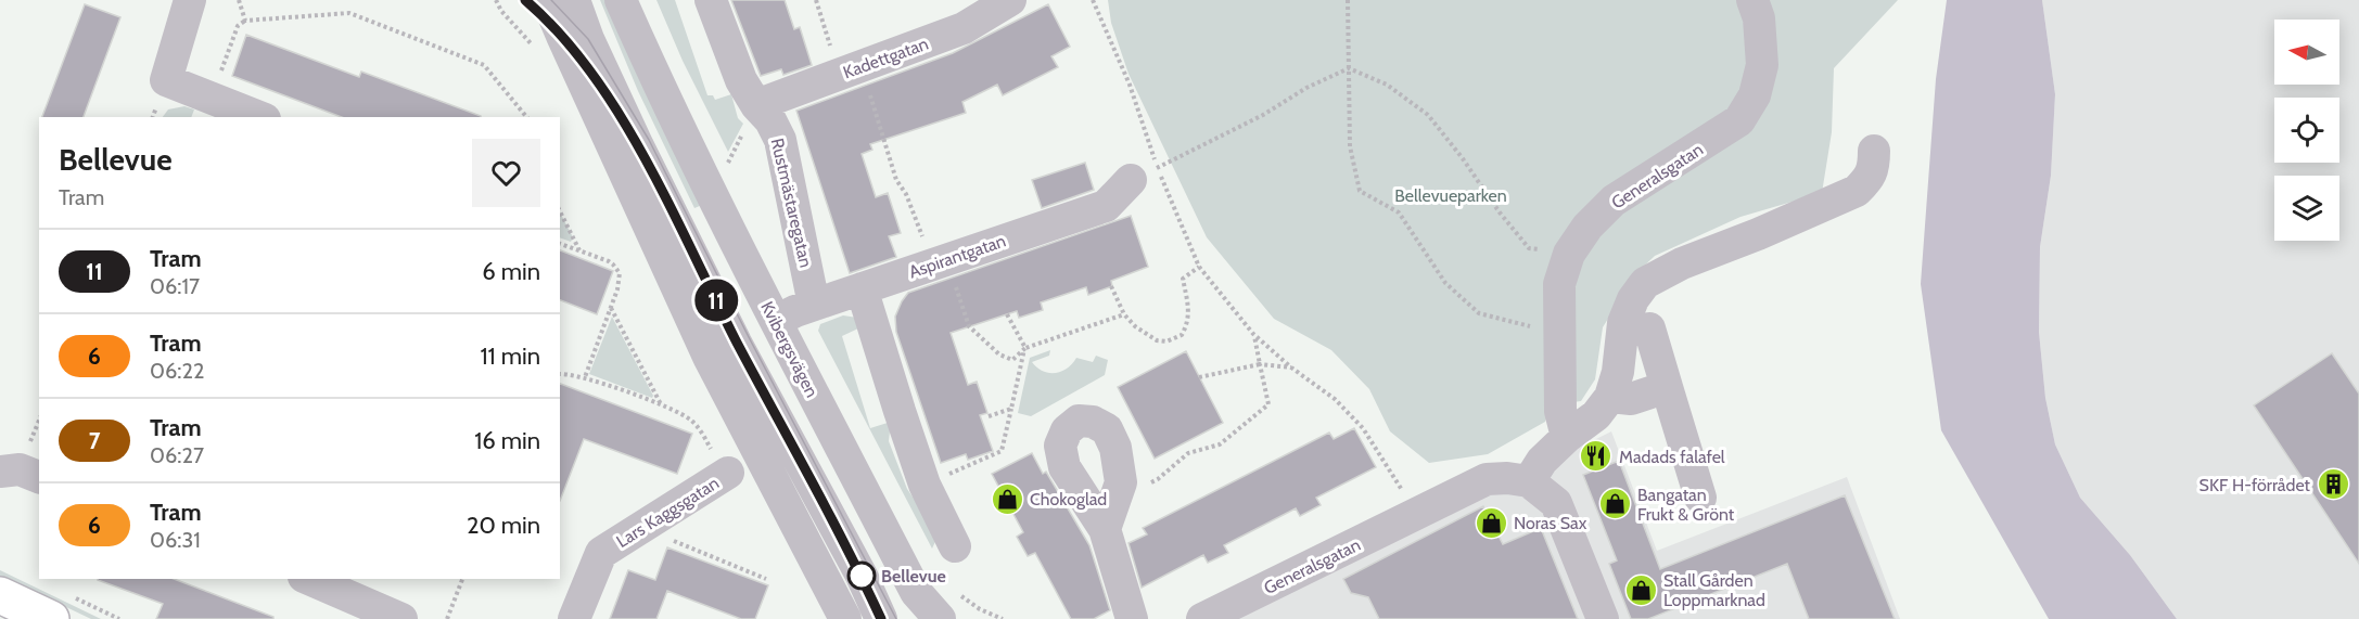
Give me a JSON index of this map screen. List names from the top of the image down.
{
  "streets": {
    "street": [
      "Kadettgatan",
      "Generalsgatan",
      "Rustmästaregatan",
      "Aspirantgatan",
      "Kvibergsvägen",
      "Lars Kaggsgatan"
    ]
  },
  "crossings": [
    ["Kadettgatan", "Rustmästaregatan"],
    ["Rustmästaregatan", "Aspirantgatan"],
    ["Aspirantgatan", "Kvibergsvägen"]
  ],
  "parks": ["Bellevueparken"],
  "places": {
    "restaurant": ["Madads falafel"],
    "building": ["SKF H-förrådet"],
    "shop": [
      "Chokoglad",
      "Bangatan Frukt & Grönt",
      "Noras Sax",
      "Stall Gården Loppmarknad"
    ],
    "other": ["Bellevue"]
  },
  "lines": ["tram line 11"],
  "north": "left",
  "page": {
    "on_map": "11",
    "heading": ["Bellevue", "Tram"],
    "list": [
      {
        "mark": "11",
        "name": "Tram",
        "note": "06:17",
        "value": "6 min"
      },
      {
        "mark": "6",
        "name": "Tram",
        "note": "06:22",
        "value": "11 min"
      },
      {
        "mark": "7",
        "name": "Tram",
        "note": "06:27",
        "value": "16 min"
      },
      {
        "mark": "6",
        "name": "Tram",
        "note": "06:31",
        "value": "20 min"
      }
    ]
  }
}
